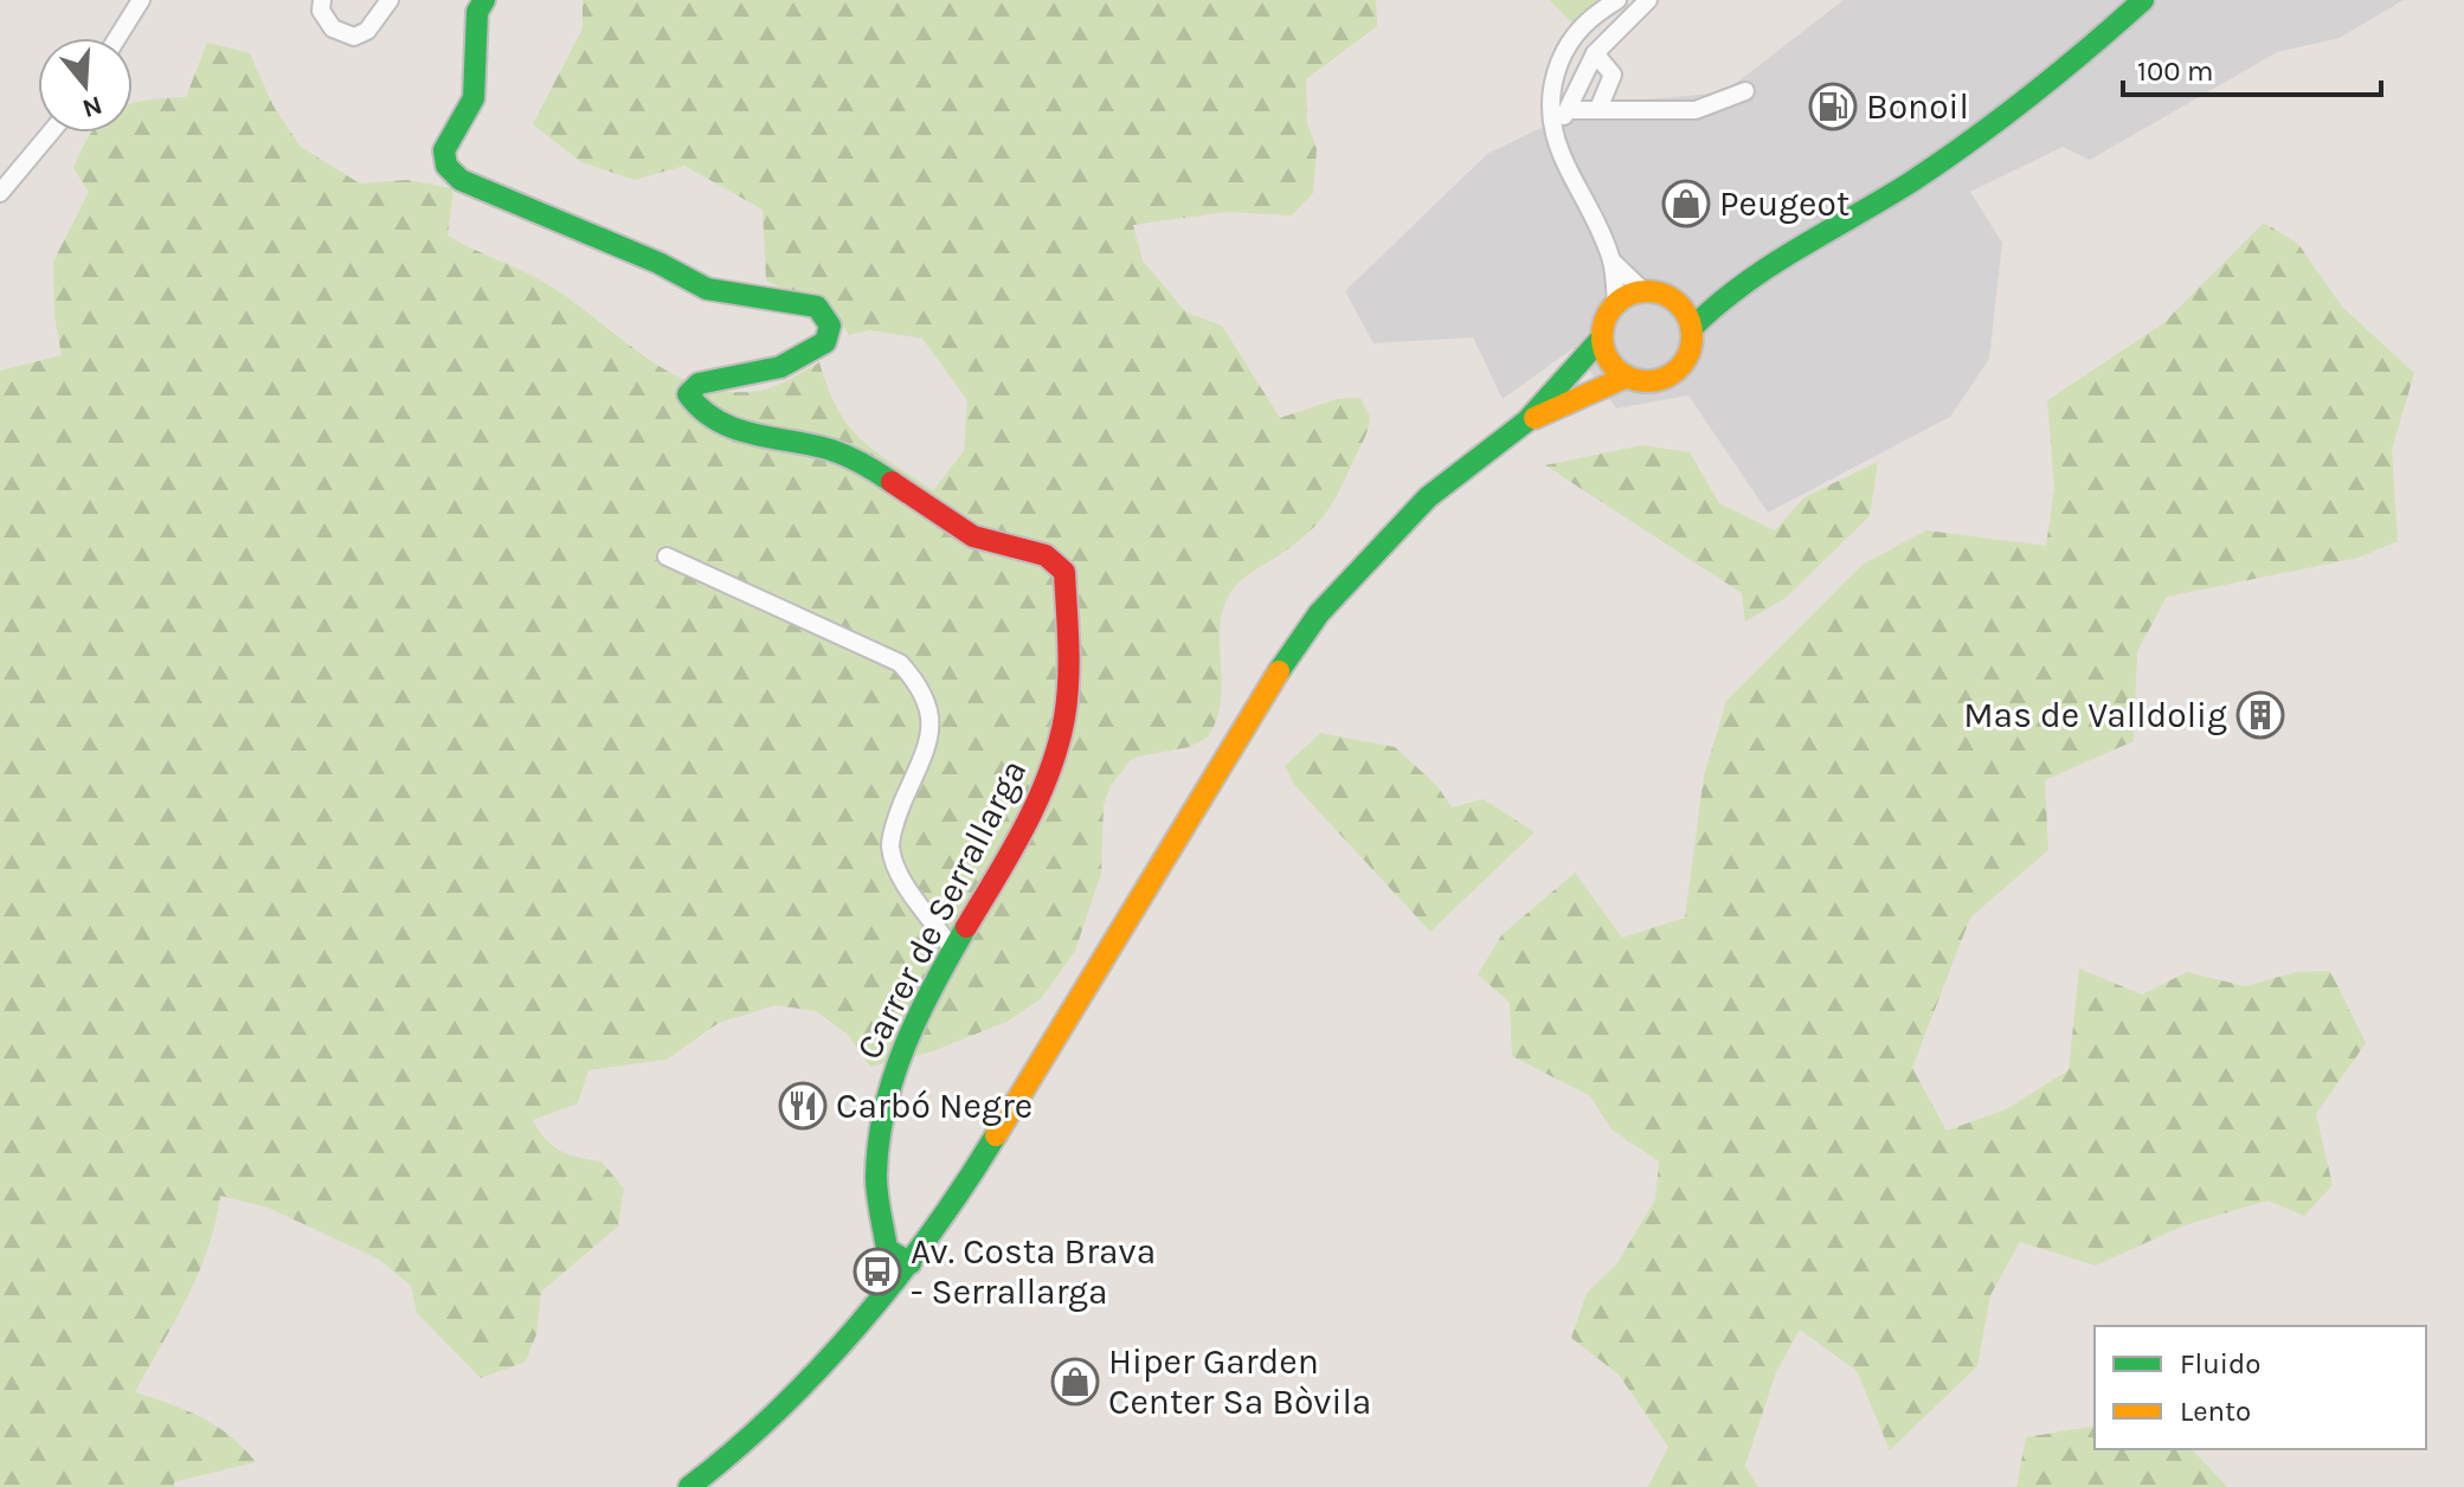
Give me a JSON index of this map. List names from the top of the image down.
{
  "streets": {
    "main road": ["Carrer de Serrallarga"]
  },
  "places": {
    "fuel station": ["Bonoil"],
    "shop": ["Peugeot", "Hiper Garden Center Sa Bòvila"],
    "building": ["Mas de Valldolig"],
    "restaurant": ["Carbó Negre"],
    "bus stop": ["Av. Costa Brava - Serrallarga"]
  },
  "legend": ["Fluido", "Lento"],
  "scale_bar": "100 m",
  "north": "bottom"
}
